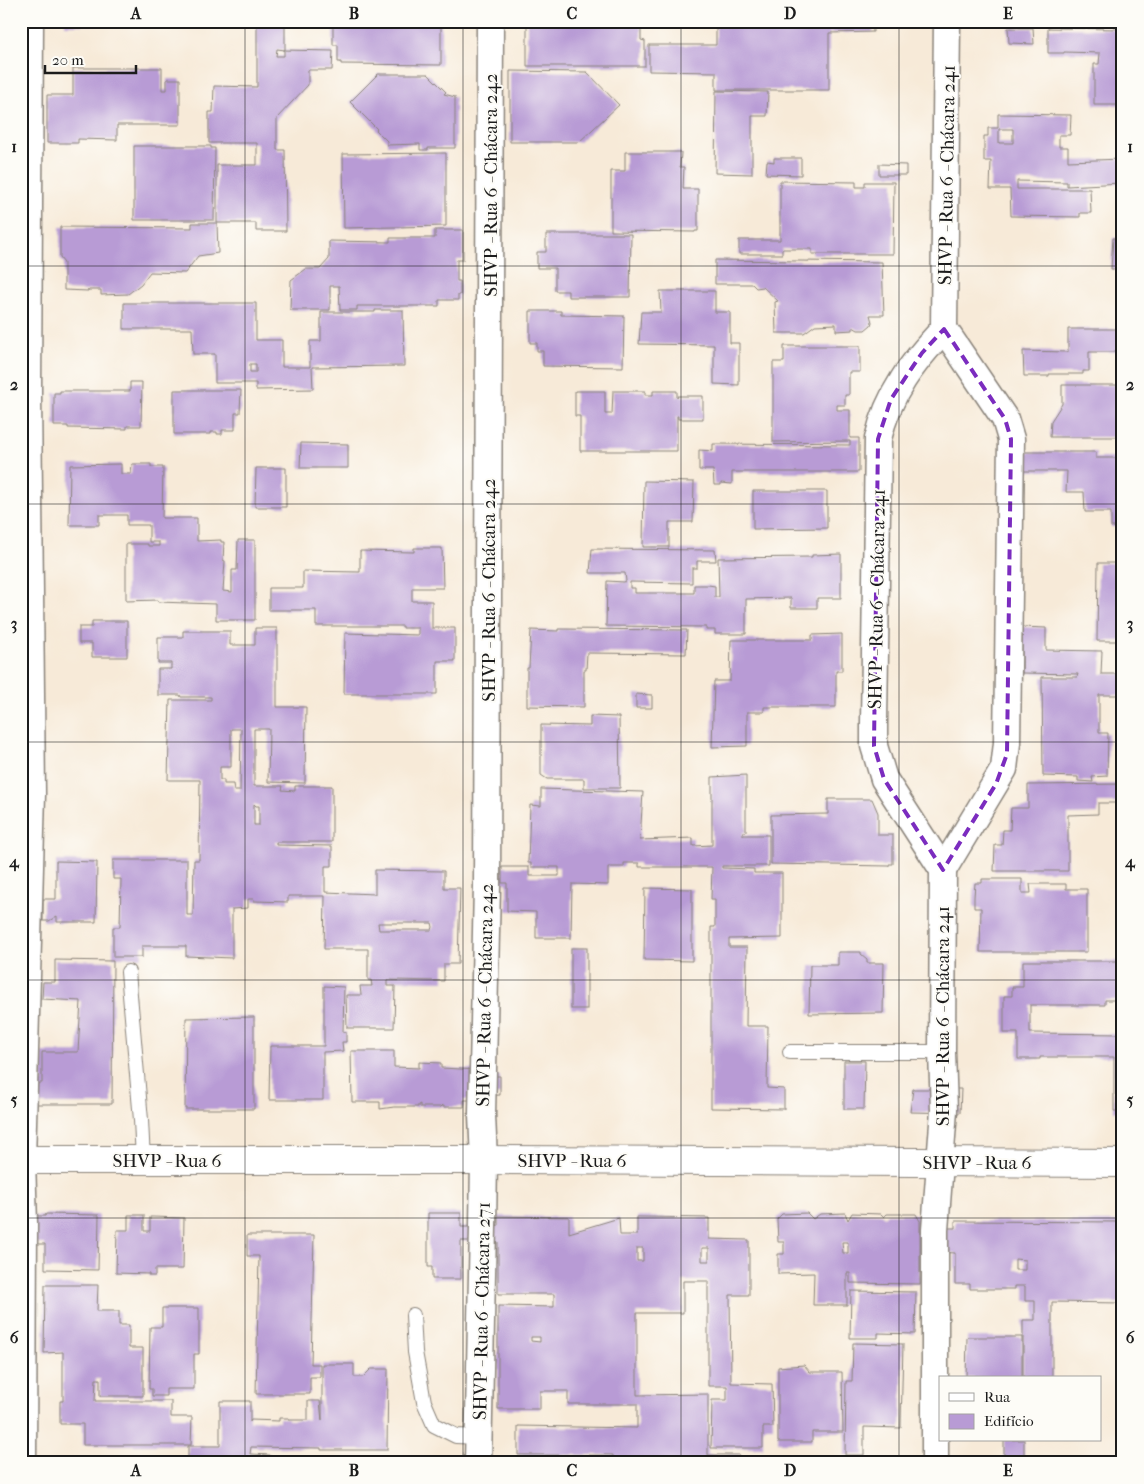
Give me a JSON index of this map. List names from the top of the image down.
{
  "streets": {
    "street": [
      "SHVP - Rua 6 - Chácara 241",
      "SHVP - Rua 6 - Chácara 242",
      "SHVP - Rua 6",
      "SHVP - Rua 6 - Chácara 271"
    ]
  },
  "crossings": [
    ["SHVP - Rua 6 - Chácara 241", "SHVP - Rua 6"],
    ["SHVP - Rua 6 - Chácara 242", "SHVP - Rua 6"],
    ["SHVP - Rua 6 - Chácara 242", "SHVP - Rua 6 - Chácara 271"],
    ["SHVP - Rua 6", "SHVP - Rua 6 - Chácara 271"]
  ],
  "legend": ["Rua", "Edifício"],
  "scale_bar": "20 m",
  "grid": {
    "columns": [
      "A",
      "B",
      "C",
      "D",
      "E"
    ],
    "rows": [
      "1",
      "2",
      "3",
      "4",
      "5",
      "6"
    ]
  }
}
